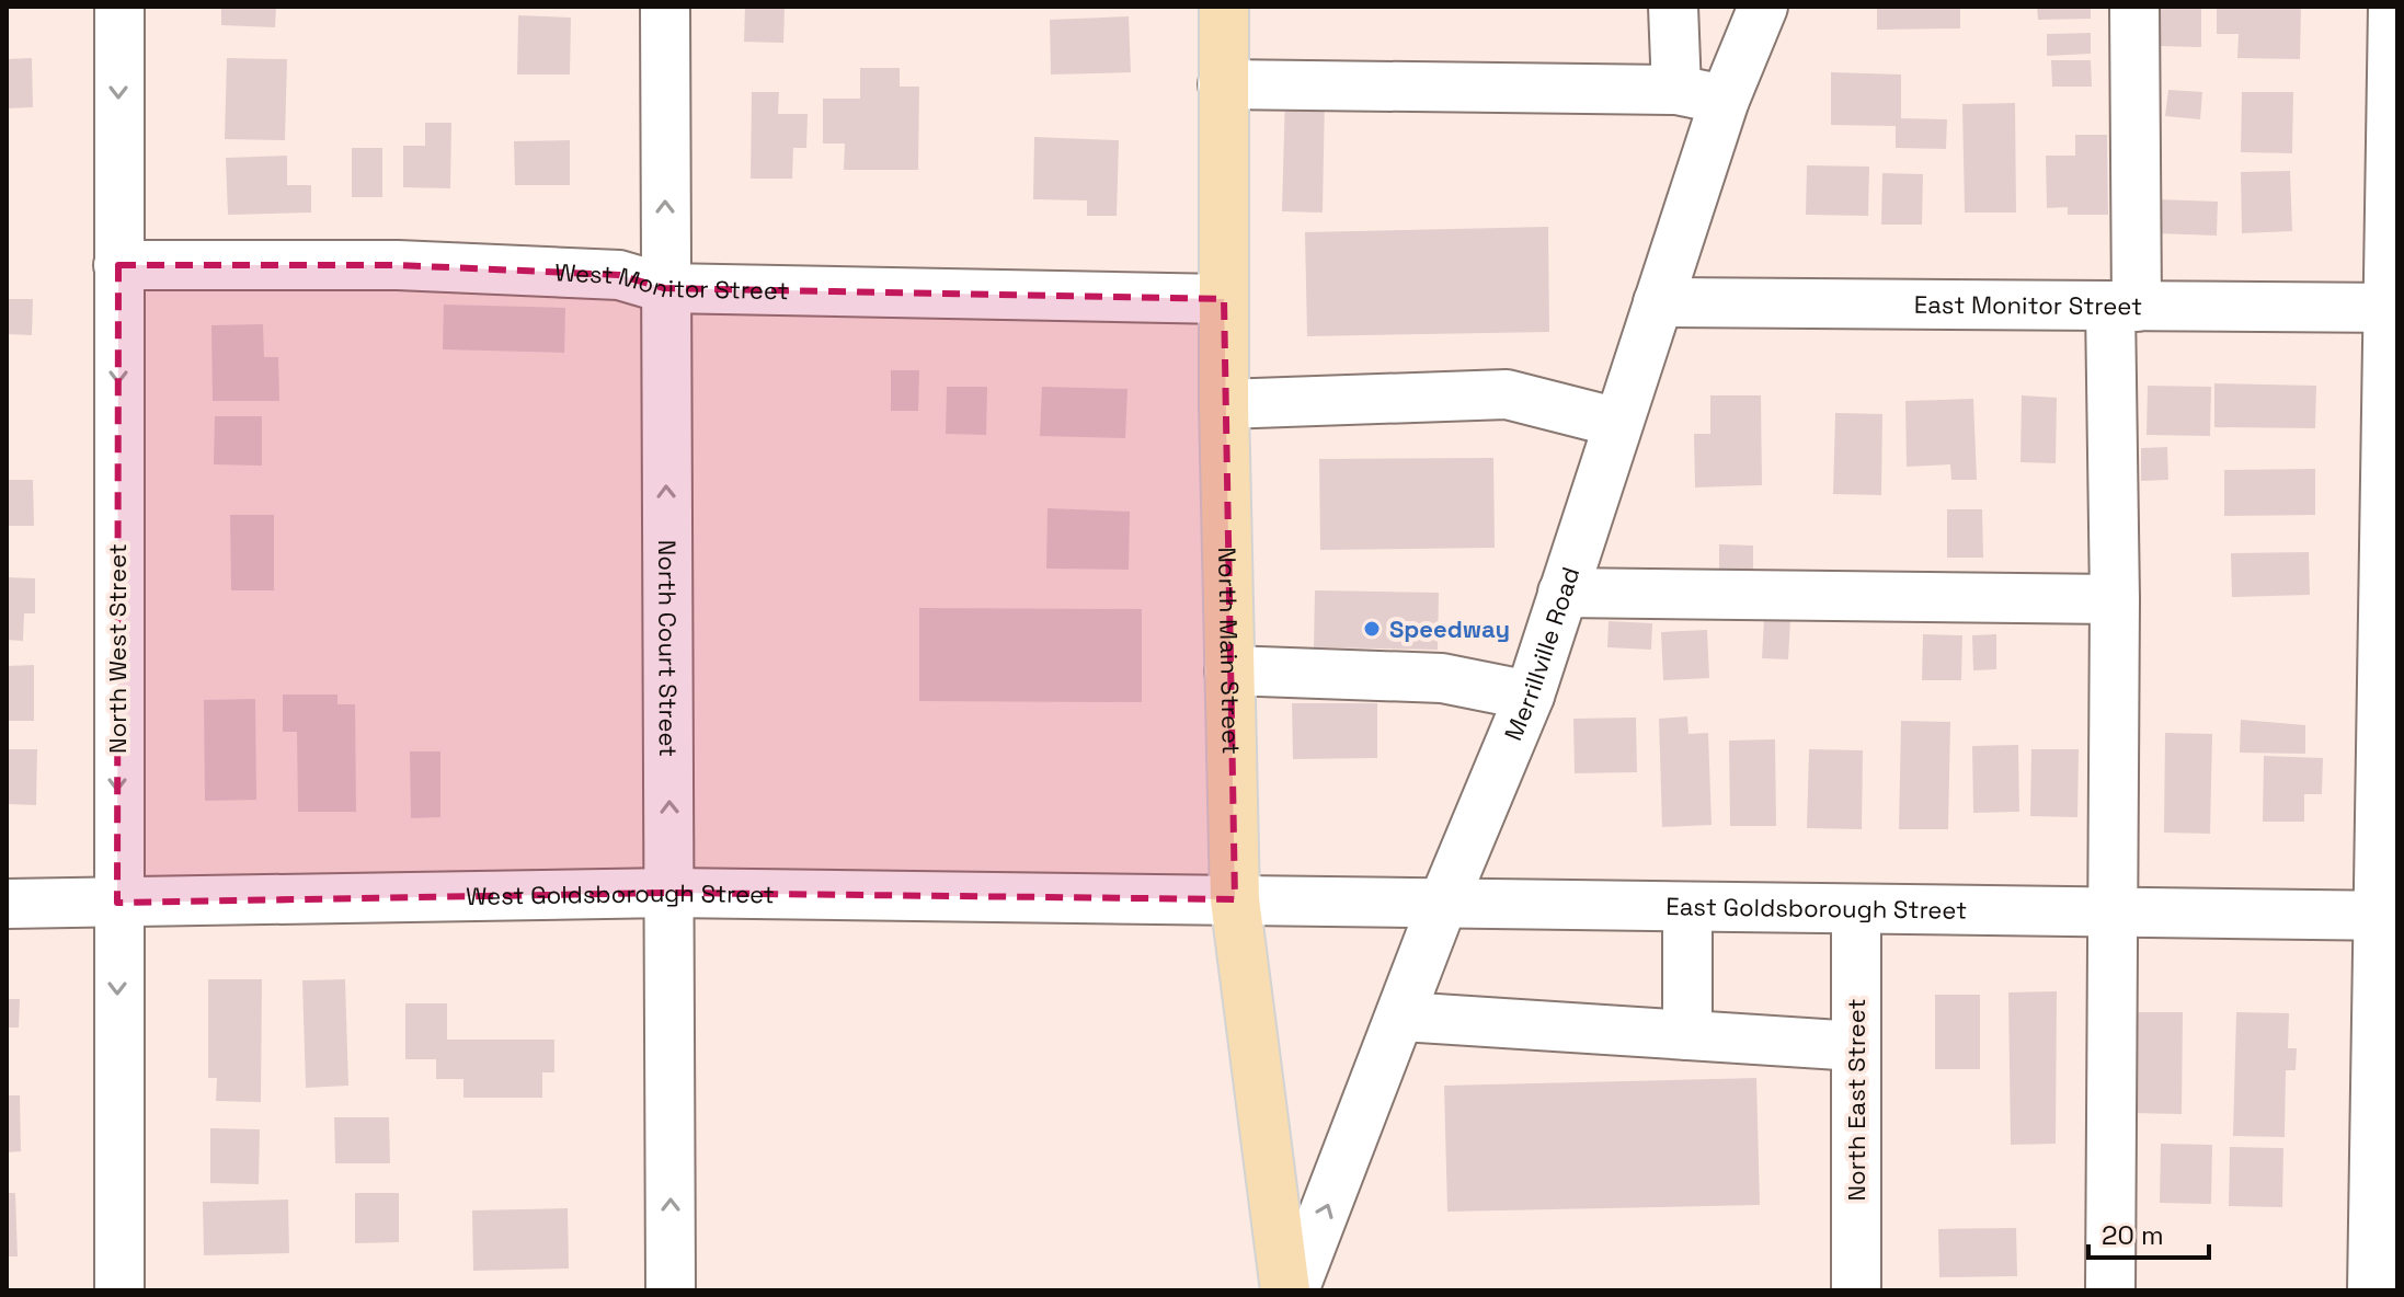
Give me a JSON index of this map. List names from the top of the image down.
{
  "streets": {
    "main road": ["North Main Street"],
    "street": [
      "West Monitor Street",
      "East Monitor Street",
      "North West Street",
      "North Court Street",
      "Merrillville Road",
      "West Goldsborough Street",
      "East Goldsborough Street",
      "North East Street"
    ]
  },
  "crossings": [
    ["West Monitor Street", "North West Street"],
    ["West Monitor Street", "North Court Street"],
    ["West Monitor Street", "North Main Street"],
    ["East Monitor Street", "Merrillville Road"],
    ["North West Street", "West Goldsborough Street"],
    ["North Court Street", "West Goldsborough Street"],
    ["North Main Street", "West Goldsborough Street"],
    ["North Main Street", "East Goldsborough Street"],
    ["Merrillville Road", "East Goldsborough Street"],
    ["West Goldsborough Street", "East Goldsborough Street"],
    ["East Goldsborough Street", "North East Street"]
  ],
  "one_way": ["North West Street", "North Court Street"],
  "places": ["Speedway"],
  "scale_bar": "20 m"
}
